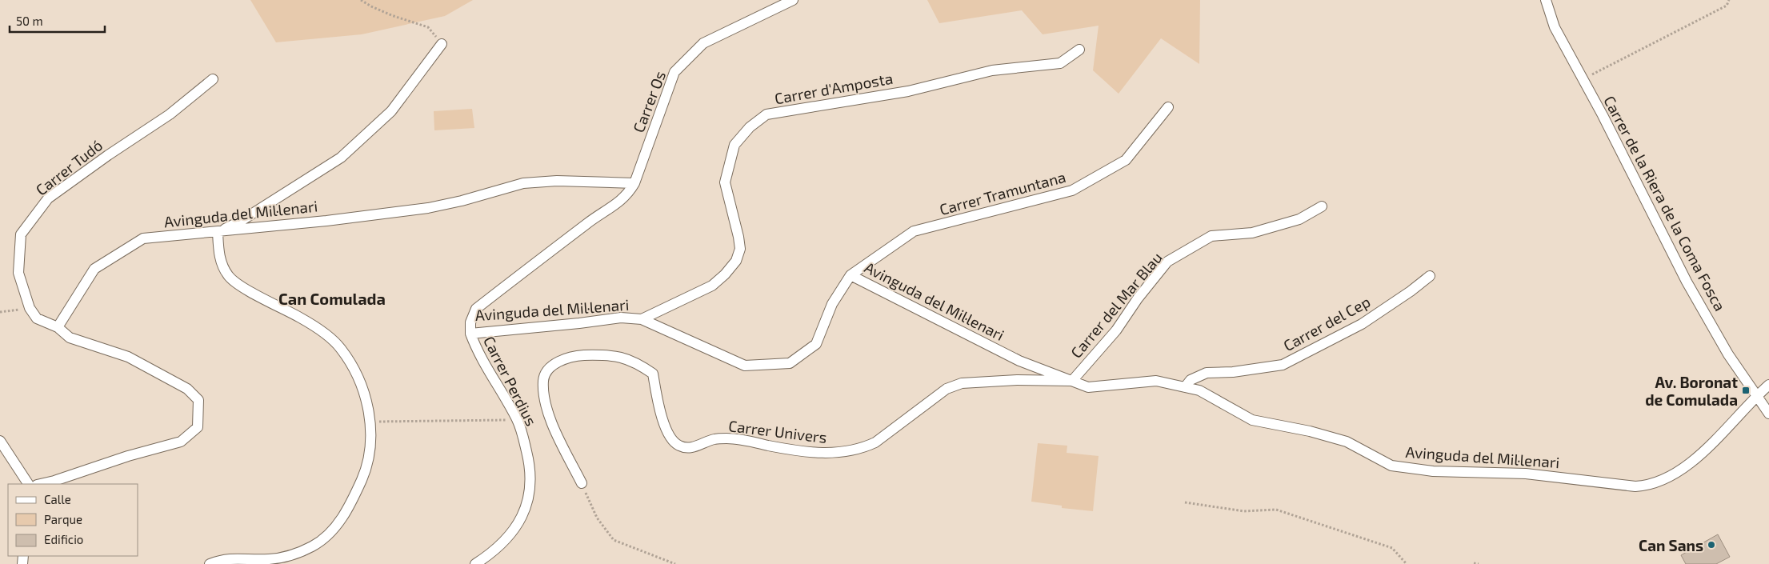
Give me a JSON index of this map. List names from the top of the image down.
{
  "streets": {
    "street": [
      "Carrer d'Amposta",
      "Carrer Os",
      "Carrer Tudó",
      "Carrer Tramuntana",
      "Carrer de la Riera de la Coma Fosca",
      "Avinguda del Mil·lenari",
      "Carrer del Mar Blau",
      "Carrer del Cep",
      "Carrer Perdius",
      "Carrer Univers"
    ]
  },
  "crossings": [
    ["Carrer d'Amposta", "Avinguda del Mil·lenari"],
    ["Carrer Os", "Avinguda del Mil·lenari"],
    ["Carrer Tudó", "Avinguda del Mil·lenari"],
    ["Carrer Tramuntana", "Avinguda del Mil·lenari"],
    ["Carrer de la Riera de la Coma Fosca", "Avinguda del Mil·lenari"],
    ["Avinguda del Mil·lenari", "Carrer del Mar Blau"],
    ["Avinguda del Mil·lenari", "Carrer del Cep"],
    ["Avinguda del Mil·lenari", "Carrer Perdius"],
    ["Avinguda del Mil·lenari", "Carrer Univers"],
    ["Carrer del Mar Blau", "Carrer Univers"]
  ],
  "districts": ["Can Comulada"],
  "places": {
    "transit": ["Av. Boronat de Comulada"],
    "other": ["Can Sans"]
  },
  "legend": ["Calle", "Parque", "Edificio"],
  "scale_bar": "50 m"
}
